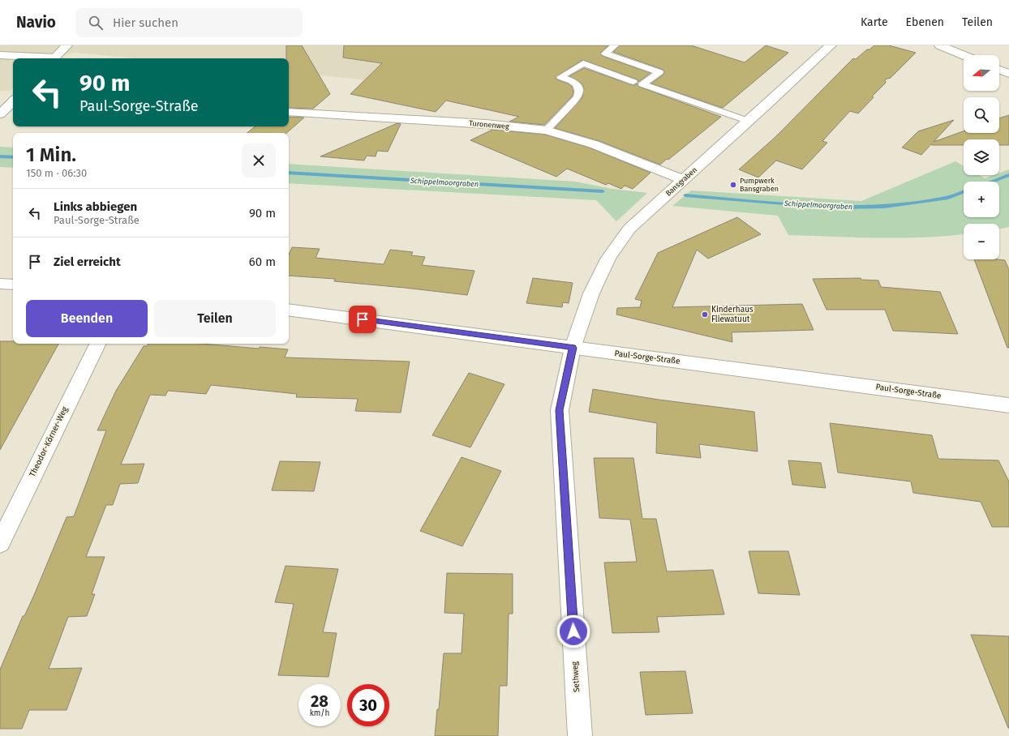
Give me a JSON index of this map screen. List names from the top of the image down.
{
  "streets": {
    "street": [
      "Turonenweg",
      "Bansgraben",
      "Paul-Sorge-Straße",
      "Theodor-Körner-Weg",
      "Sethweg"
    ]
  },
  "crossings": [
    ["Turonenweg", "Bansgraben"],
    ["Bansgraben", "Paul-Sorge-Straße"],
    ["Bansgraben", "Sethweg"],
    ["Paul-Sorge-Straße", "Sethweg"]
  ],
  "water": ["Schippelmoorgraben"],
  "places": ["Pumpwerk Bansgraben", "Kinderhaus Fliewatuut"],
  "north": "left",
  "page": {
    "header": "Navio",
    "search": "Hier suchen",
    "nav": ["Karte", "Ebenen", "Teilen"],
    "map_buttons": ["+", "−"],
    "turn": ["90 m", "Paul-Sorge-Straße"],
    "heading": ["1 Min.", "150 m · 06:30"],
    "list": [
      {
        "name": "Links abbiegen",
        "note": "Paul-Sorge-Straße",
        "value": "90 m"
      },
      {
        "name": "Ziel erreicht",
        "value": "60 m"
      }
    ],
    "buttons": ["Beenden", "Teilen"],
    "speed": "28 km/h",
    "limit": "30"
  }
}
